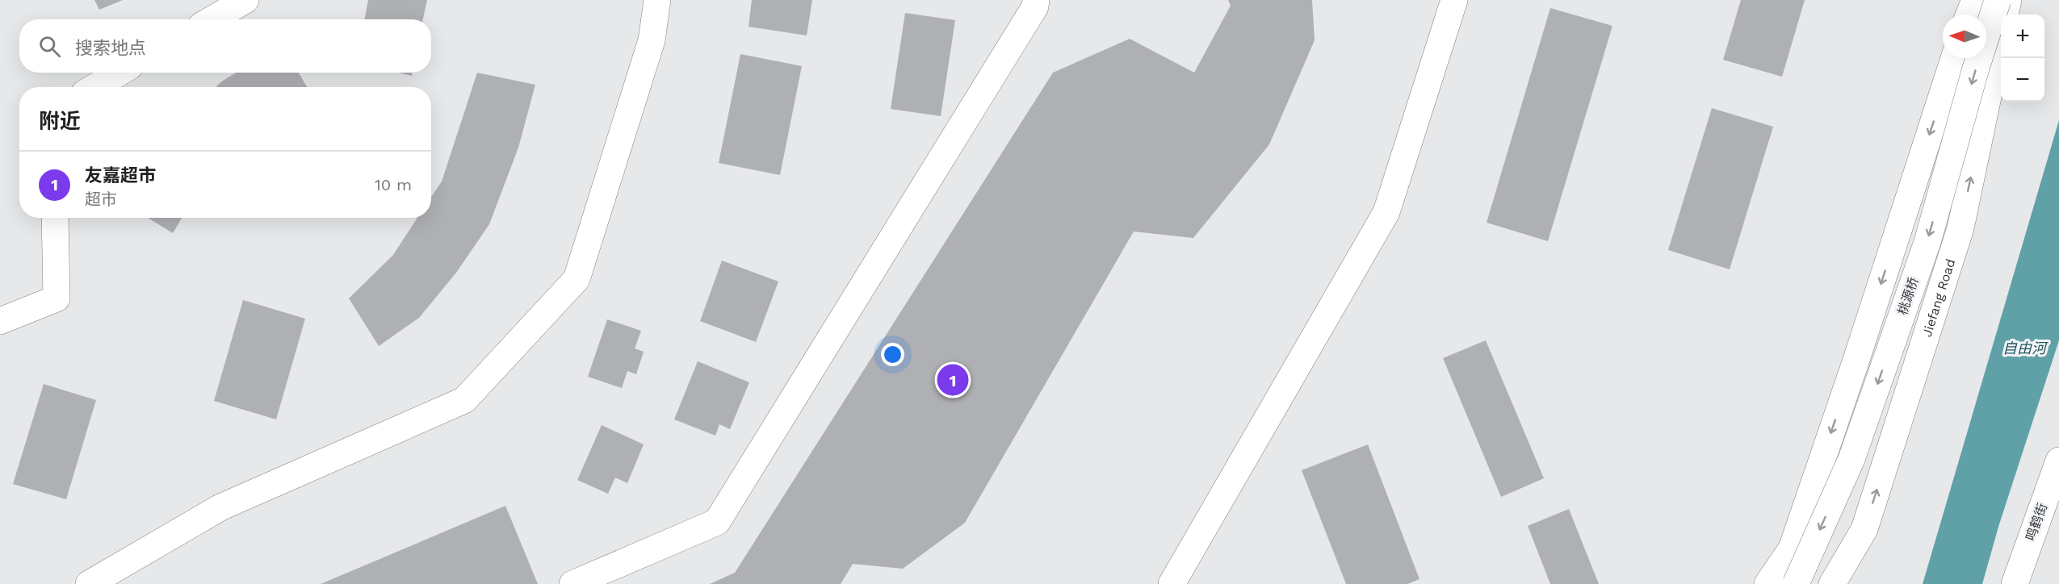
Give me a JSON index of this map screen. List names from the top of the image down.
{
  "streets": {
    "street": ["桃源桥", "Jiefang Road", "鸣鹤街"]
  },
  "water": ["自由河"],
  "north": "left",
  "page": {
    "map_buttons": ["+", "−"],
    "search": "搜索地点",
    "heading": "附近",
    "list": [
      {
        "mark": "1",
        "name": "友嘉超市",
        "note": "超市",
        "value": "10 m"
      }
    ],
    "pins": "1"
  }
}
